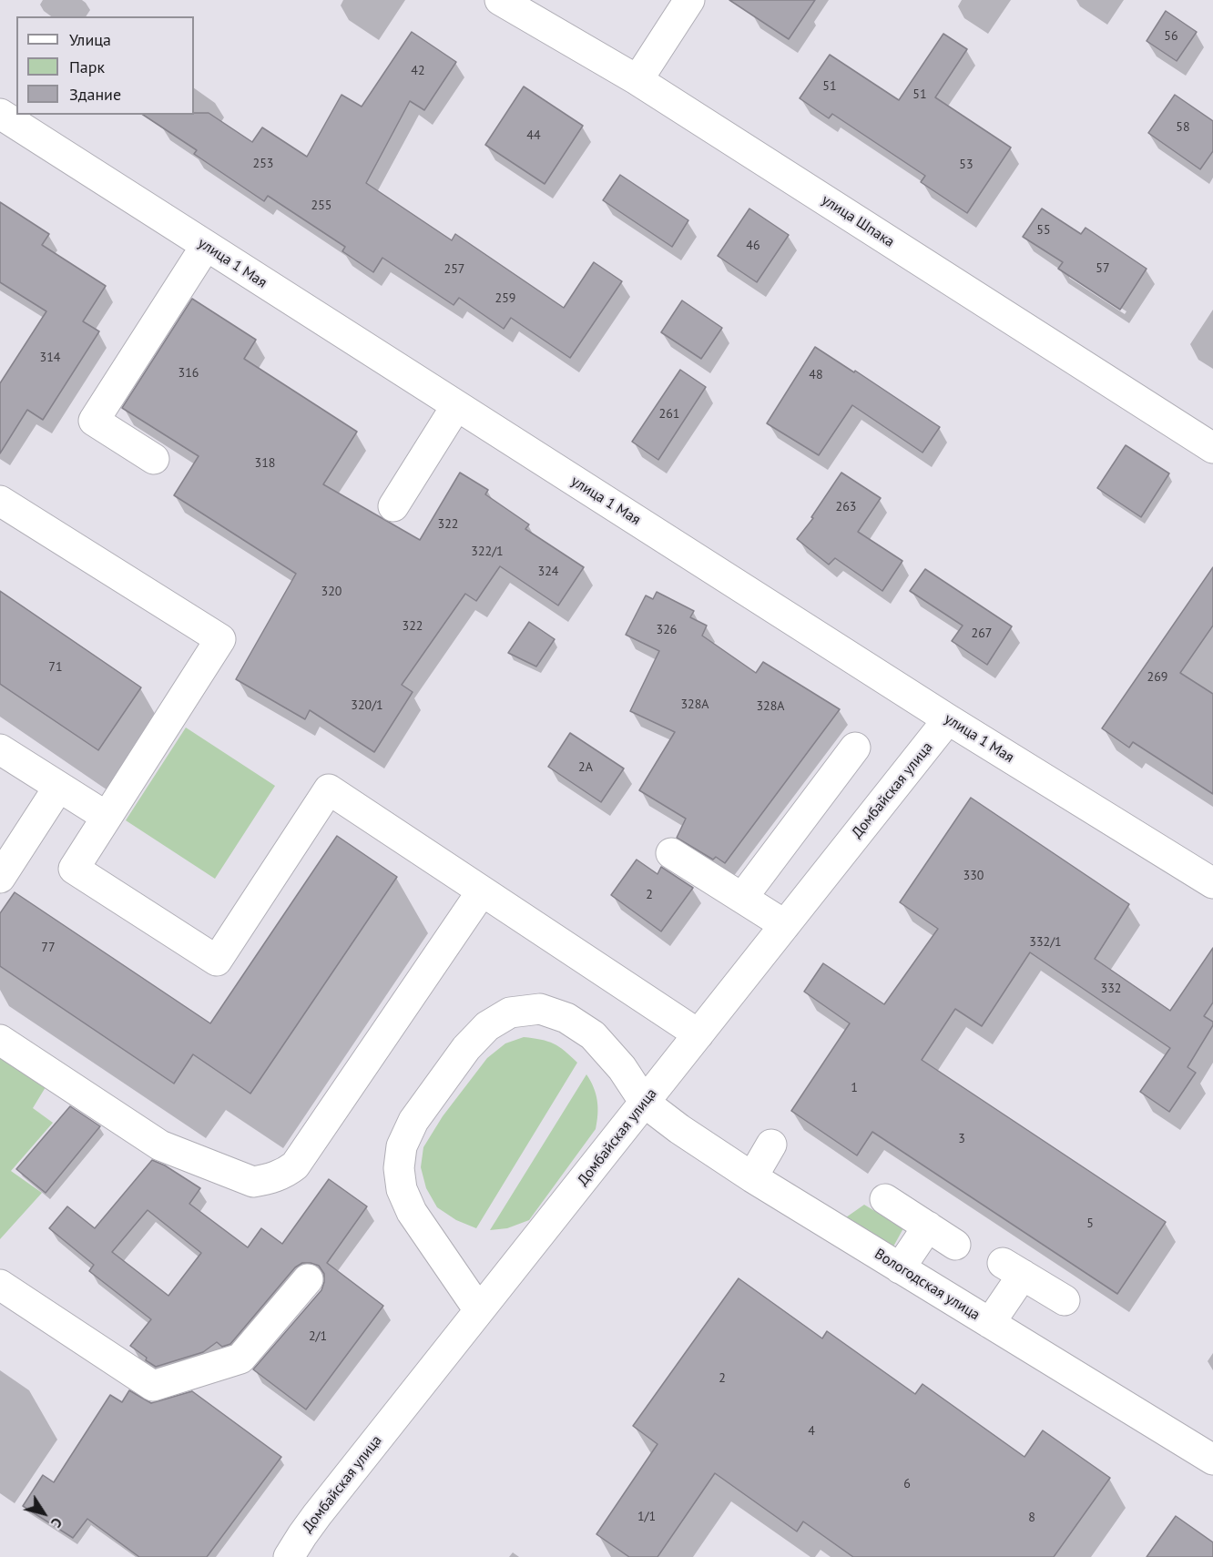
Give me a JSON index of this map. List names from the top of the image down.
{
  "streets": {
    "street": [
      "улица Шпака",
      "улица 1 Мая",
      "Домбайская улица",
      "Вологодская улица"
    ]
  },
  "crossings": [
    ["улица 1 Мая", "Домбайская улица"],
    ["Домбайская улица", "Вологодская улица"]
  ],
  "house_numbers": [
    "56",
    "42",
    "51",
    "51",
    "58",
    "44",
    "253",
    "53",
    "255",
    "55",
    "46",
    "57",
    "257",
    "259",
    "314",
    "316",
    "48",
    "261",
    "318",
    "263",
    "322",
    "322/1",
    "324",
    "320",
    "322",
    "326",
    "267",
    "71",
    "269",
    "328А",
    "320/1",
    "328А",
    "2А",
    "330",
    "2",
    "332/1",
    "77",
    "332",
    "1",
    "3",
    "5",
    "2/1",
    "2",
    "4",
    "6",
    "1/1",
    "8"
  ],
  "legend": ["Улица", "Парк", "Здание"],
  "north": "bottom right"
}
